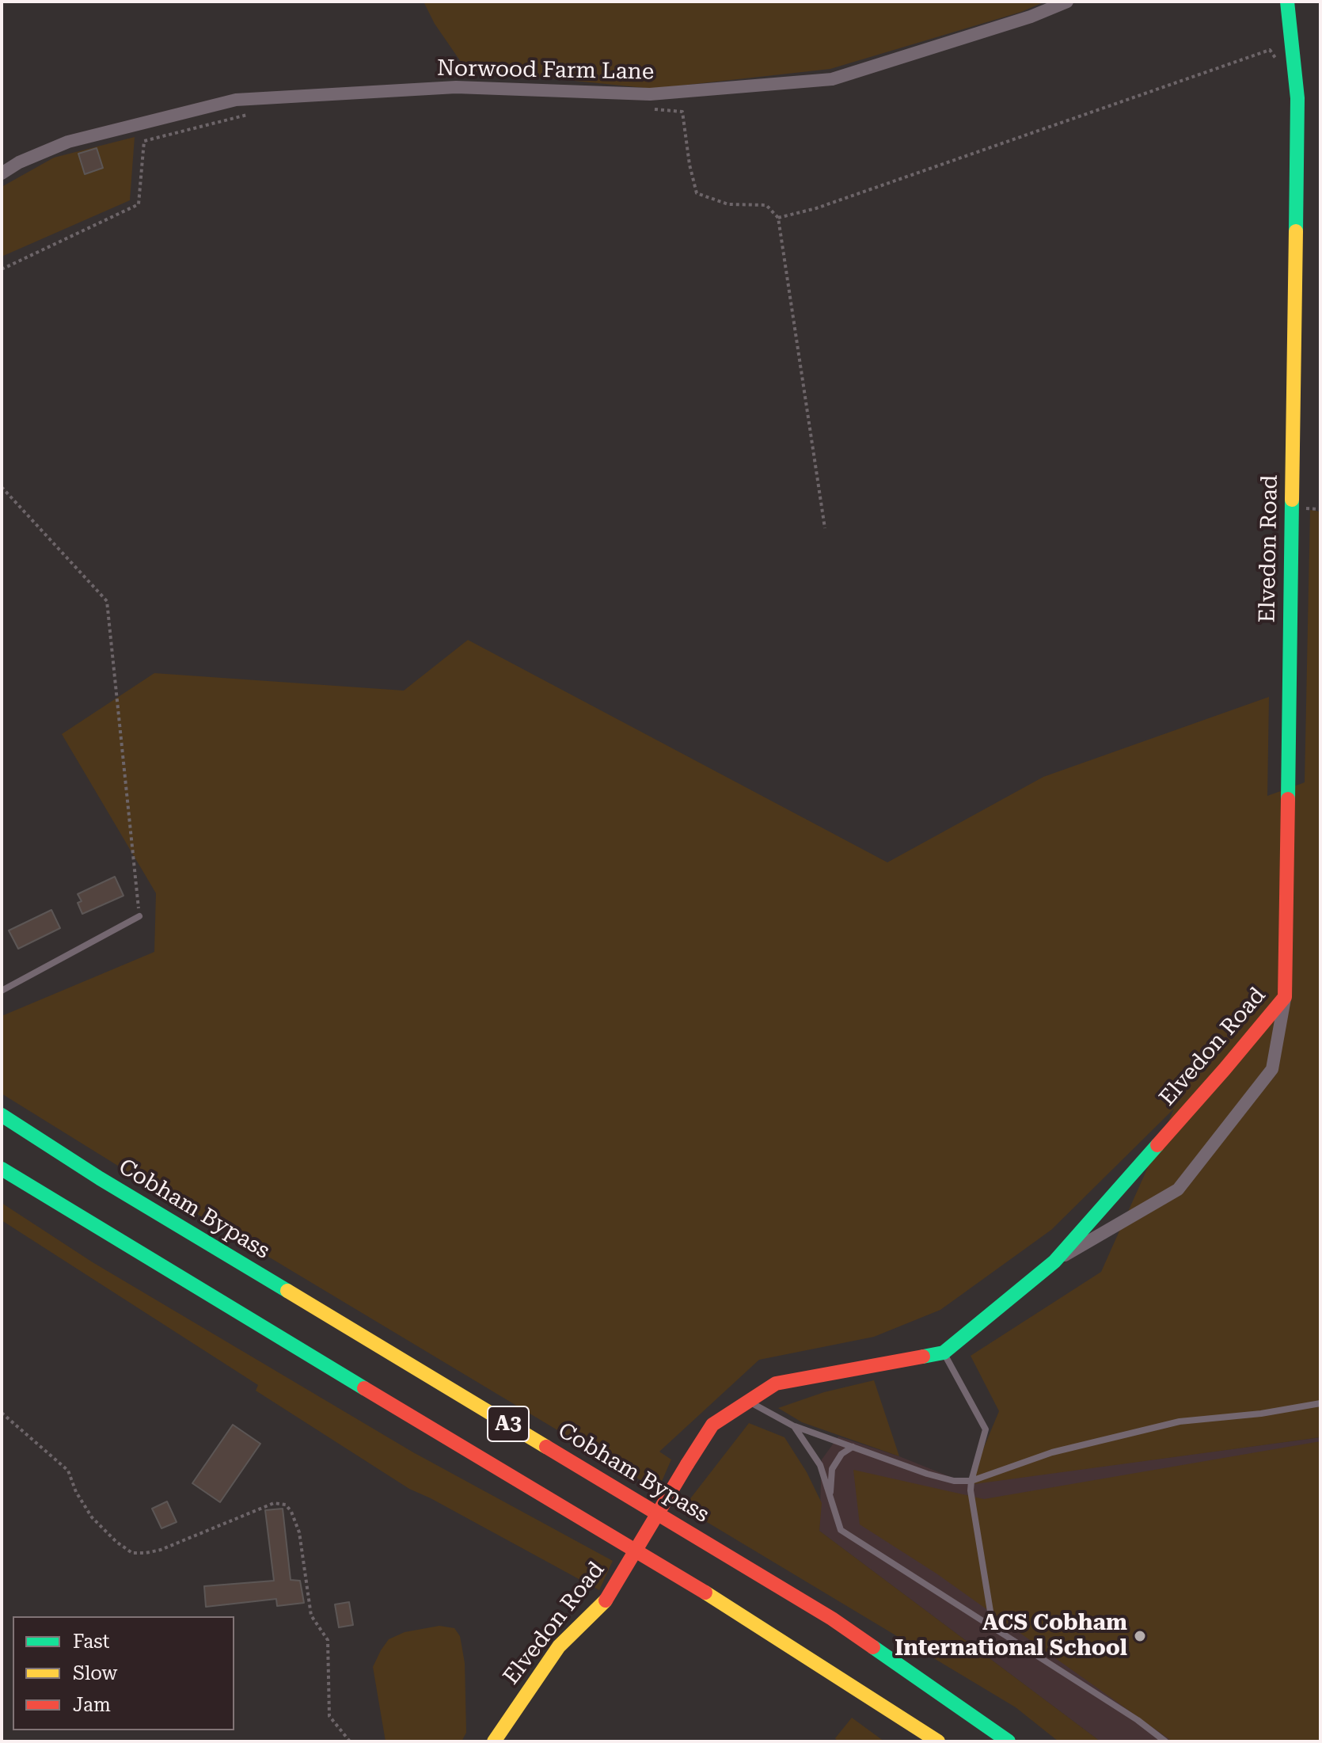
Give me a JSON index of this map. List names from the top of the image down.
{
  "streets": {
    "main road": ["Elvedon Road", "Cobham Bypass", "A3"],
    "street": ["Norwood Farm Lane"]
  },
  "places": ["ACS Cobham International School"],
  "legend": ["Fast", "Slow", "Jam"]
}
